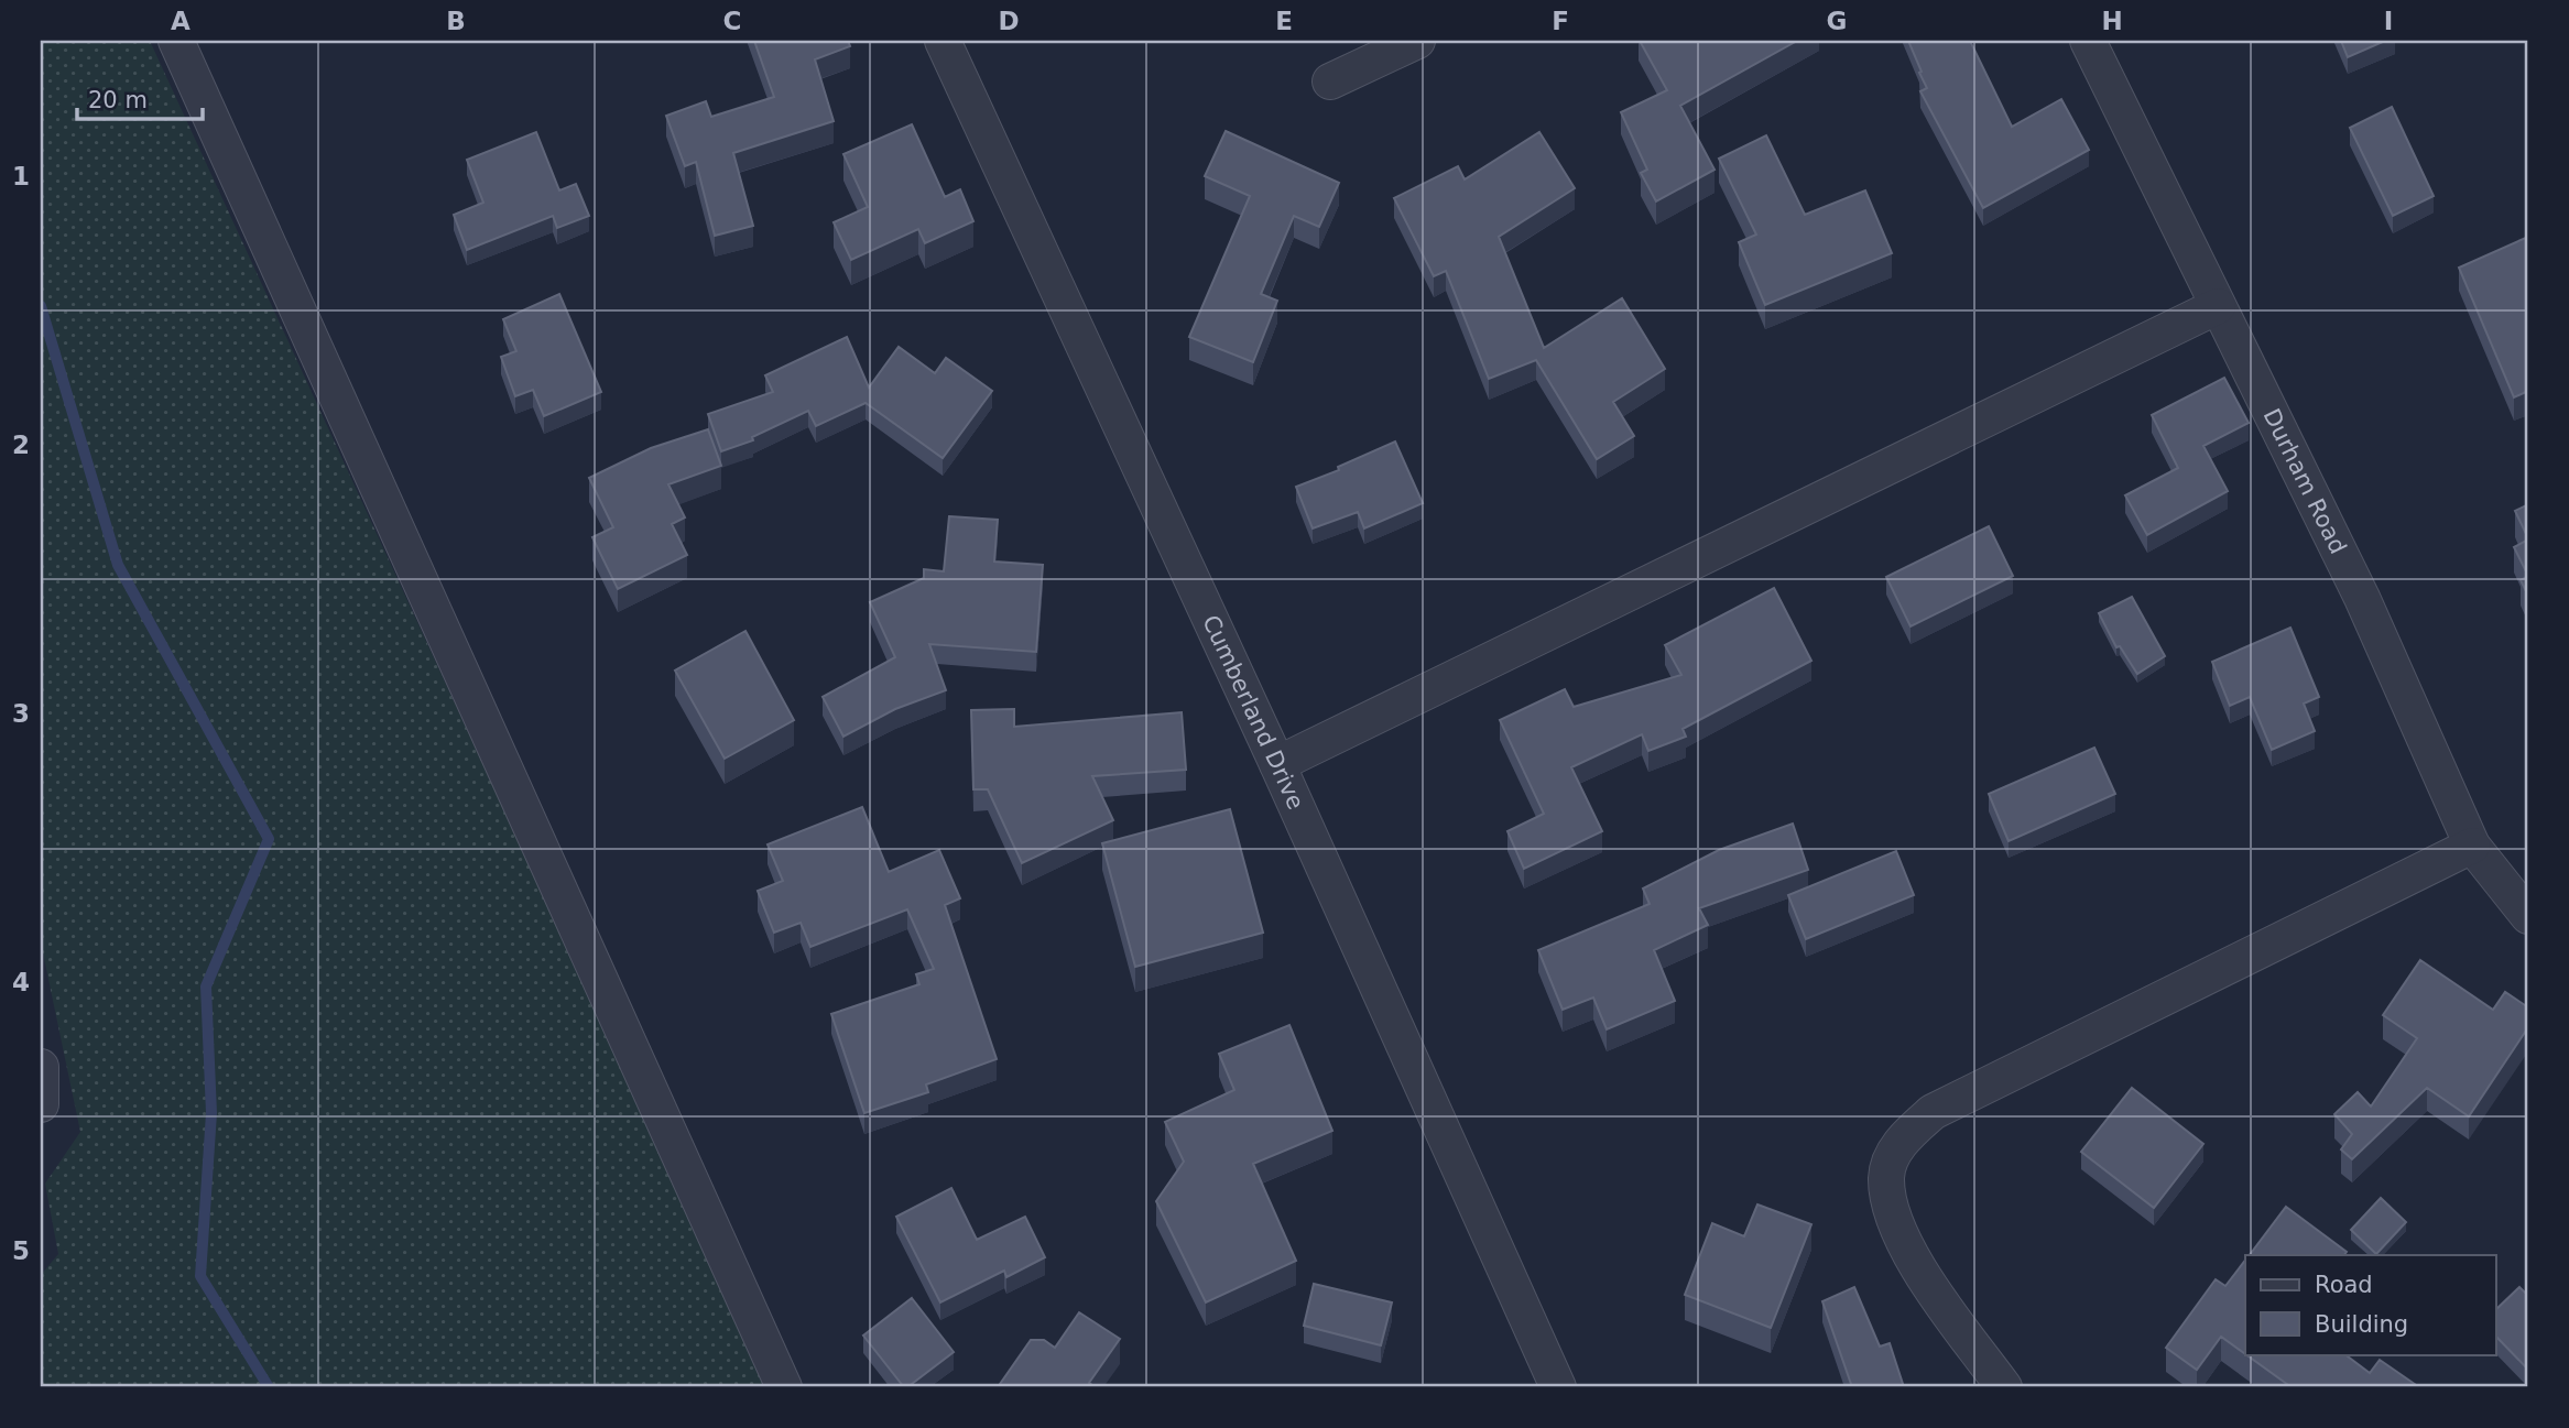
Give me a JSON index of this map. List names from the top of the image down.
{
  "streets": {
    "street": ["Durham Road", "Cumberland Drive"]
  },
  "legend": ["Road", "Building"],
  "scale_bar": "20 m",
  "grid": {
    "columns": [
      "A",
      "B",
      "C",
      "D",
      "E",
      "F",
      "G",
      "H",
      "I"
    ],
    "rows": [
      "1",
      "2",
      "3",
      "4",
      "5"
    ]
  }
}
